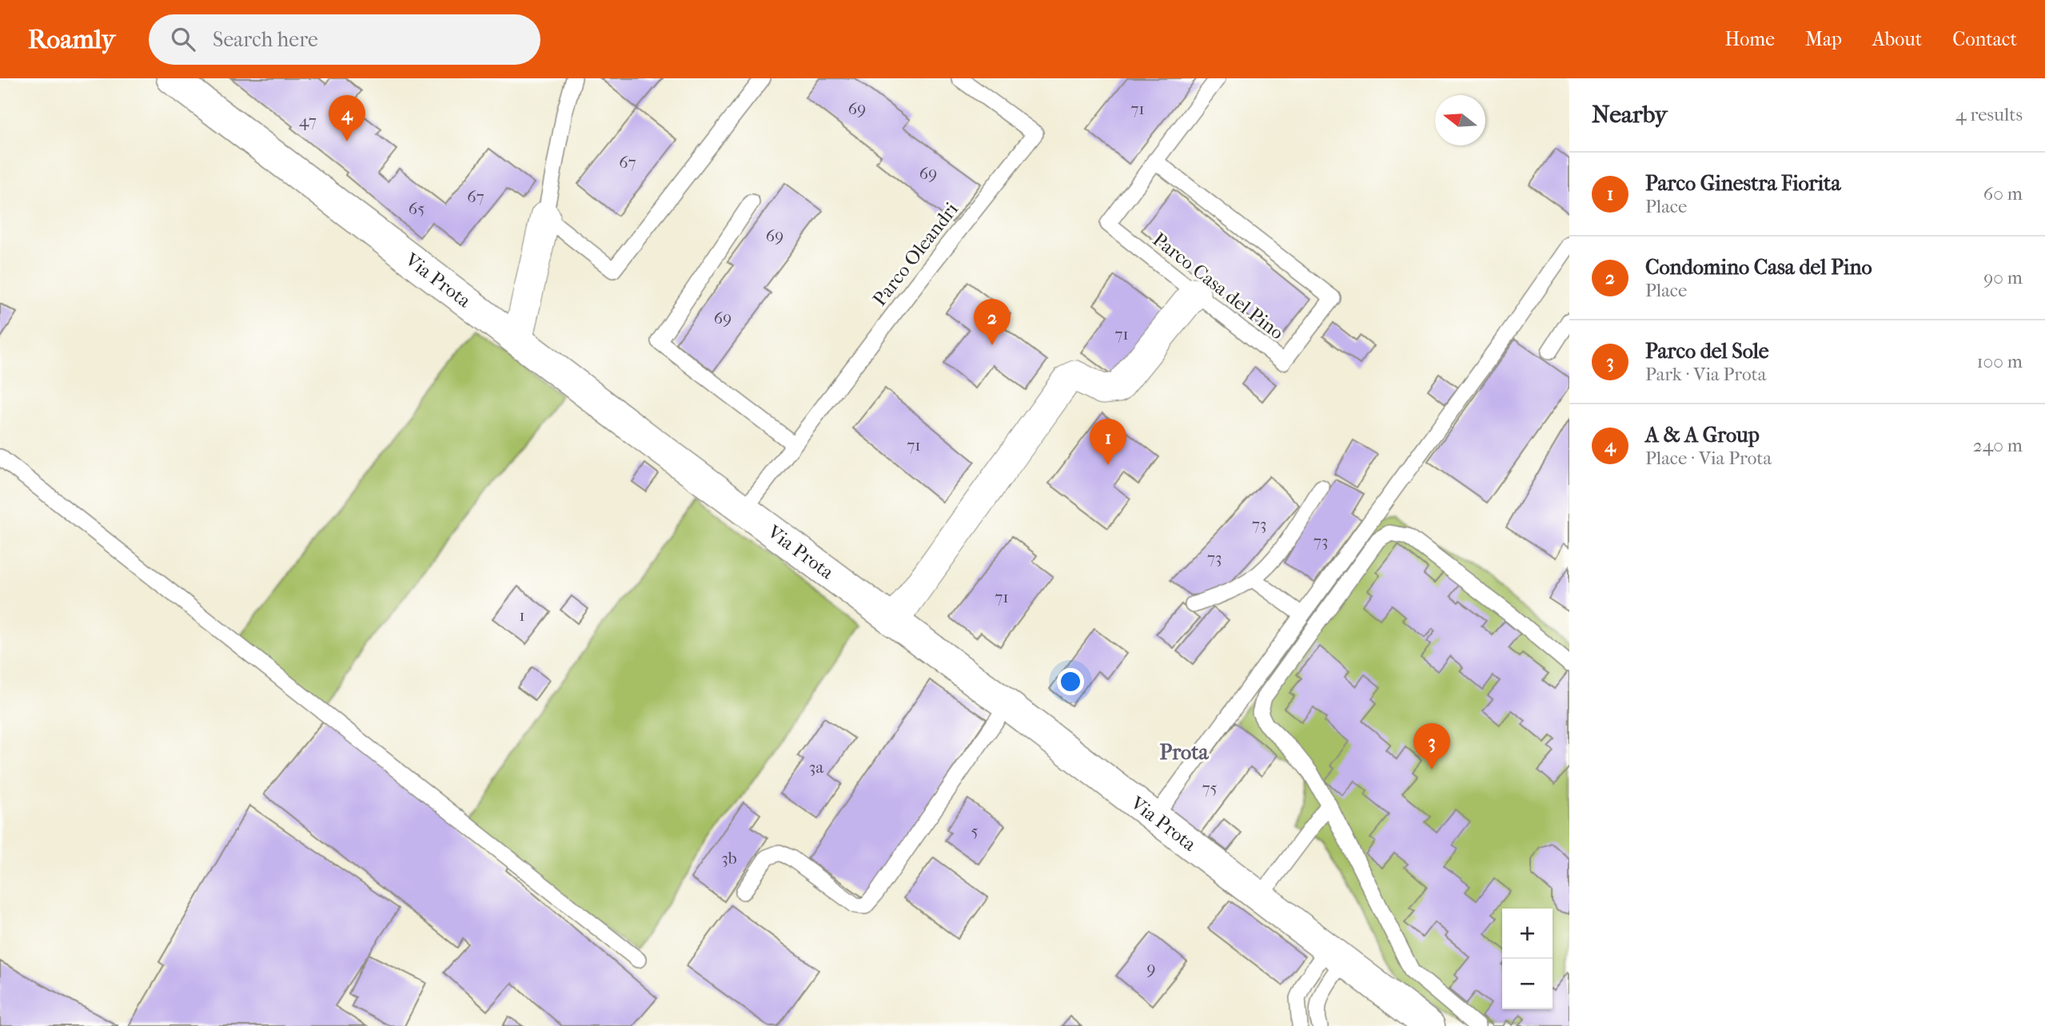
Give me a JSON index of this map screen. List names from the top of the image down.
{
  "streets": {
    "street": ["Via Prota"],
    "lane": ["Parco Oleandri", "Parco Casa del Pino"]
  },
  "crossings": [
    ["Parco Oleandri", "Via Prota"]
  ],
  "districts": ["Prota"],
  "house_numbers": [
    "69",
    "71",
    "47",
    "67",
    "69",
    "67",
    "65",
    "69",
    "69",
    "71",
    "71",
    "73",
    "73",
    "73",
    "71",
    "1",
    "3a",
    "75",
    "5",
    "3b",
    "9"
  ],
  "north": "left",
  "page": {
    "header": "Roamly",
    "search": "Search here",
    "nav": [
      "Home",
      "Map",
      "About",
      "Contact"
    ],
    "heading": ["Nearby", "4 results"],
    "pins": [
      "4",
      "2",
      "1",
      "3"
    ],
    "list": [
      {
        "mark": "1",
        "name": "Parco Ginestra Fiorita",
        "note": "Place",
        "value": "60 m"
      },
      {
        "mark": "2",
        "name": "Condomino Casa del Pino",
        "note": "Place",
        "value": "90 m"
      },
      {
        "mark": "3",
        "name": "Parco del Sole",
        "note": "Park · Via Prota",
        "value": "100 m"
      },
      {
        "mark": "4",
        "name": "A & A Group",
        "note": "Place · Via Prota",
        "value": "240 m"
      }
    ],
    "map_buttons": ["+", "−"]
  }
}
